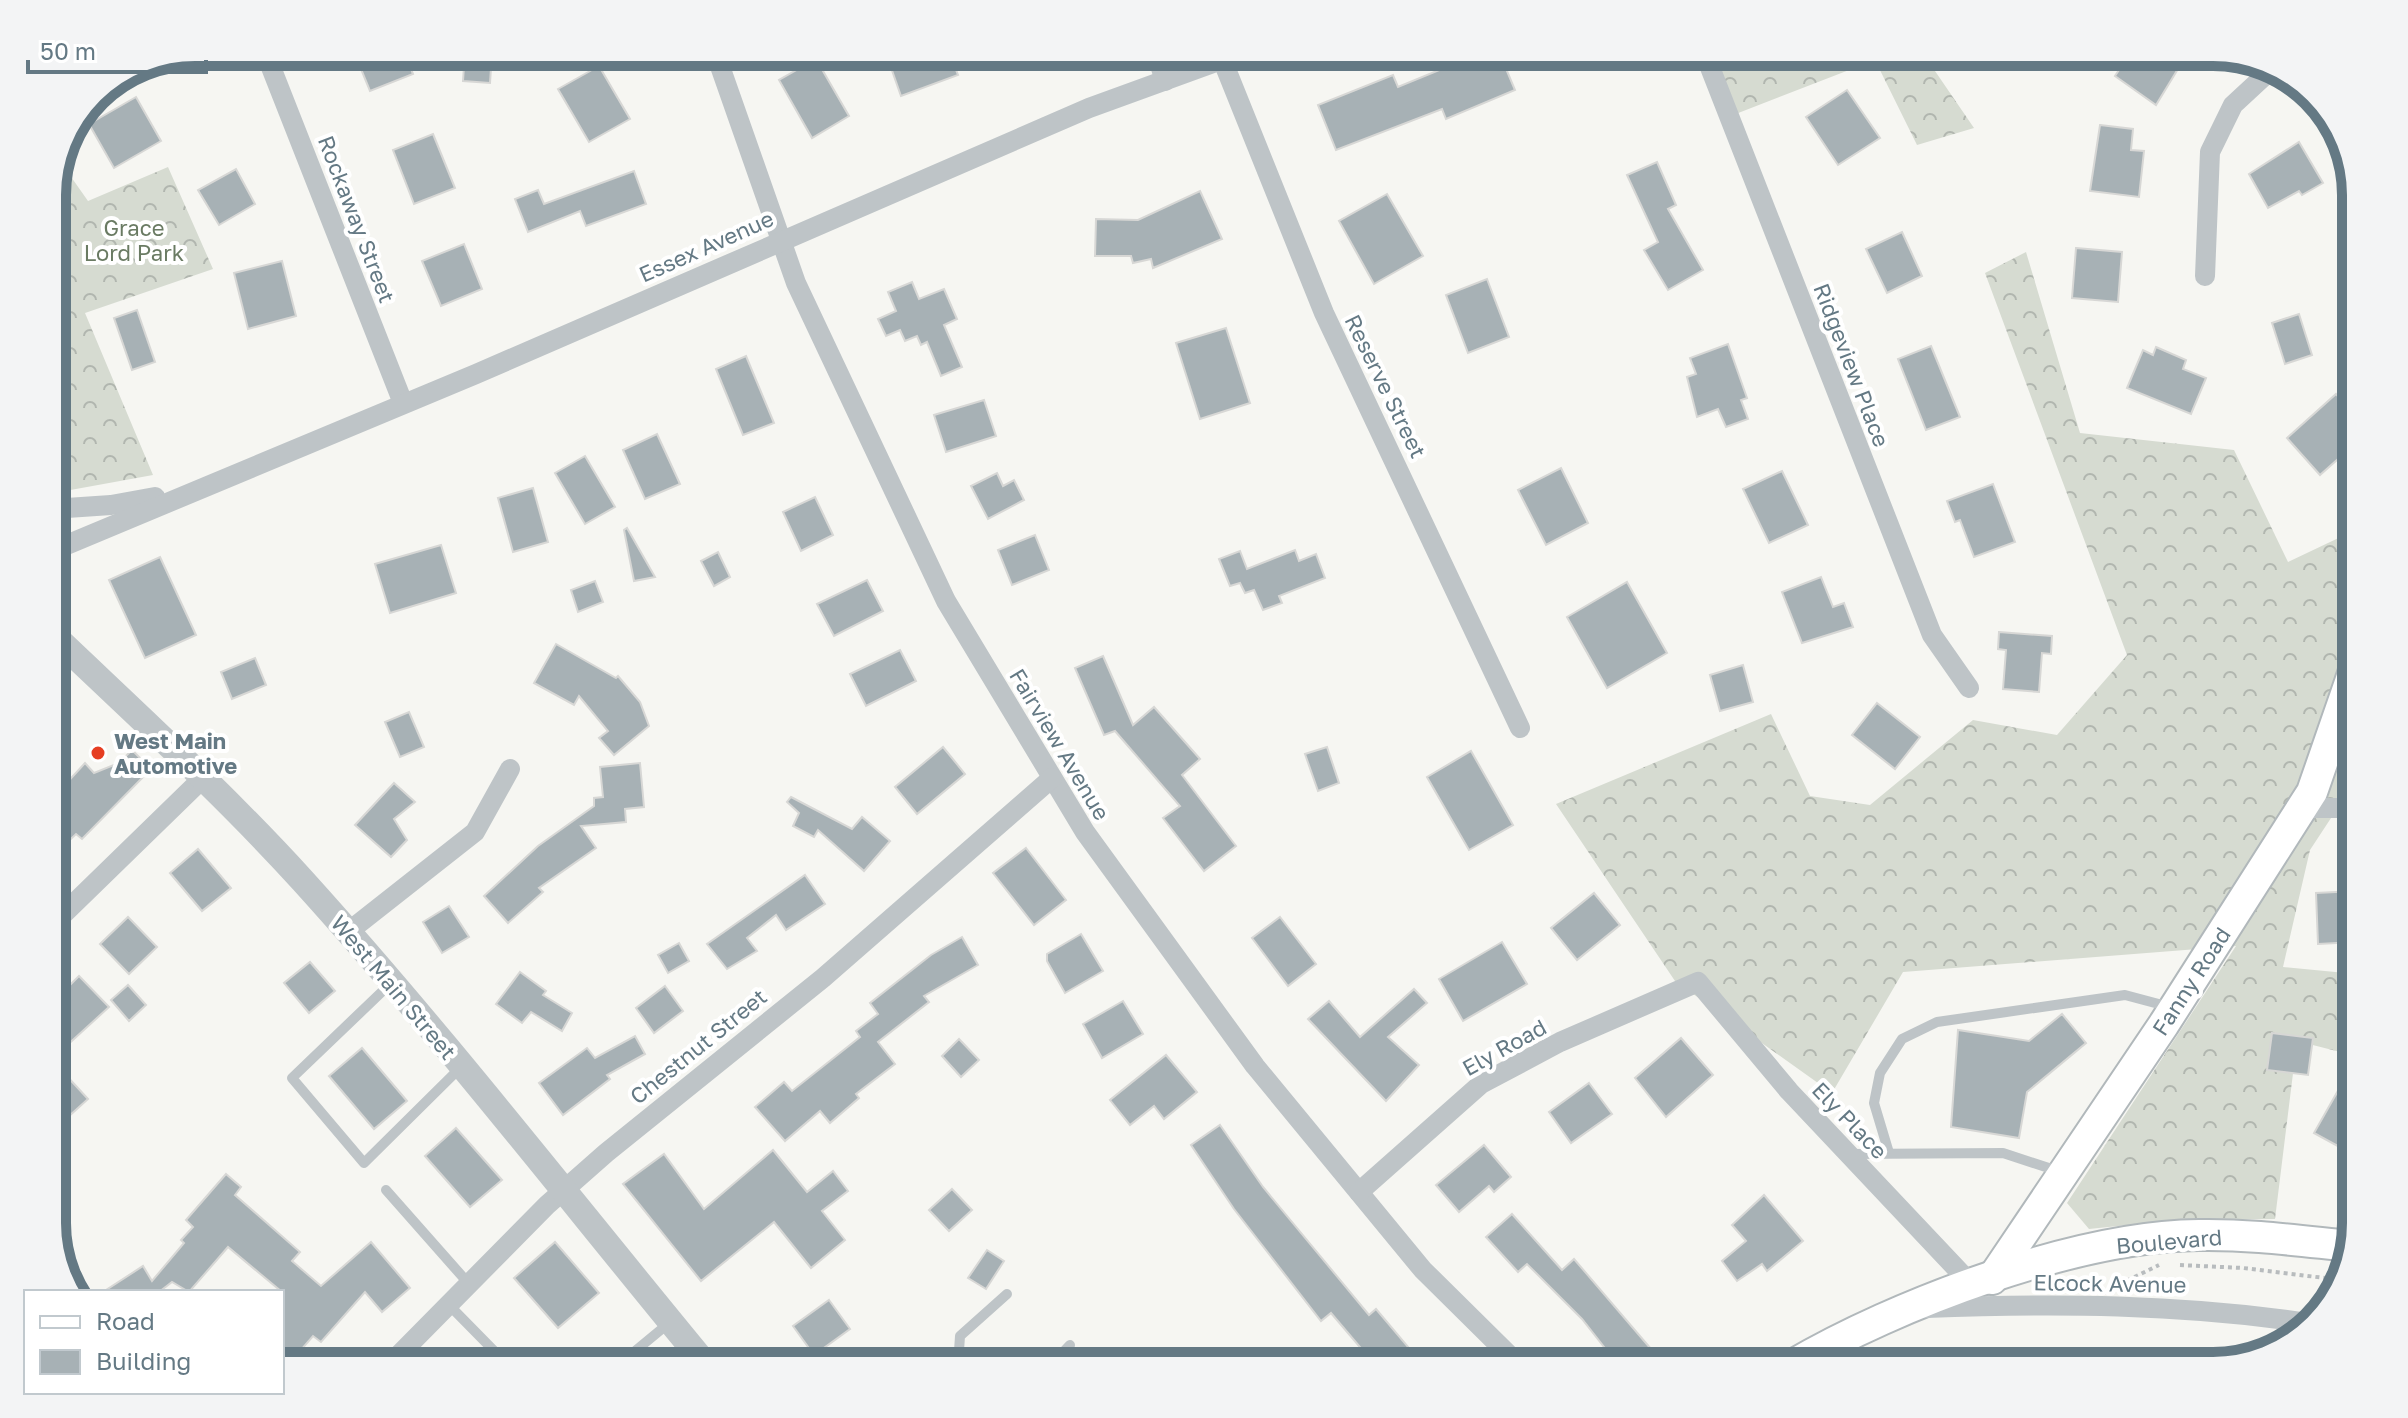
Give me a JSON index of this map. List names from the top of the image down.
{
  "streets": {
    "main road": ["Fanny Road", "Boulevard"],
    "street": [
      "Rockaway Street",
      "Essex Avenue",
      "Ridgeview Place",
      "Reserve Street",
      "Fairview Avenue",
      "West Main Street",
      "Chestnut Street",
      "Ely Road",
      "Ely Place",
      "Elcock Avenue"
    ]
  },
  "crossings": [
    ["Rockaway Street", "Essex Avenue"],
    ["Essex Avenue", "Fairview Avenue"],
    ["Fairview Avenue", "Chestnut Street"],
    ["Fairview Avenue", "Ely Road"],
    ["Fanny Road", "Ely Place"],
    ["Fanny Road", "Boulevard"],
    ["West Main Street", "Chestnut Street"],
    ["Ely Road", "Ely Place"],
    ["Ely Place", "Boulevard"],
    ["Boulevard", "Elcock Avenue"]
  ],
  "parks": ["Grace Lord Park"],
  "places": ["West Main Automotive"],
  "legend": ["Road", "Building"],
  "scale_bar": "50 m"
}
